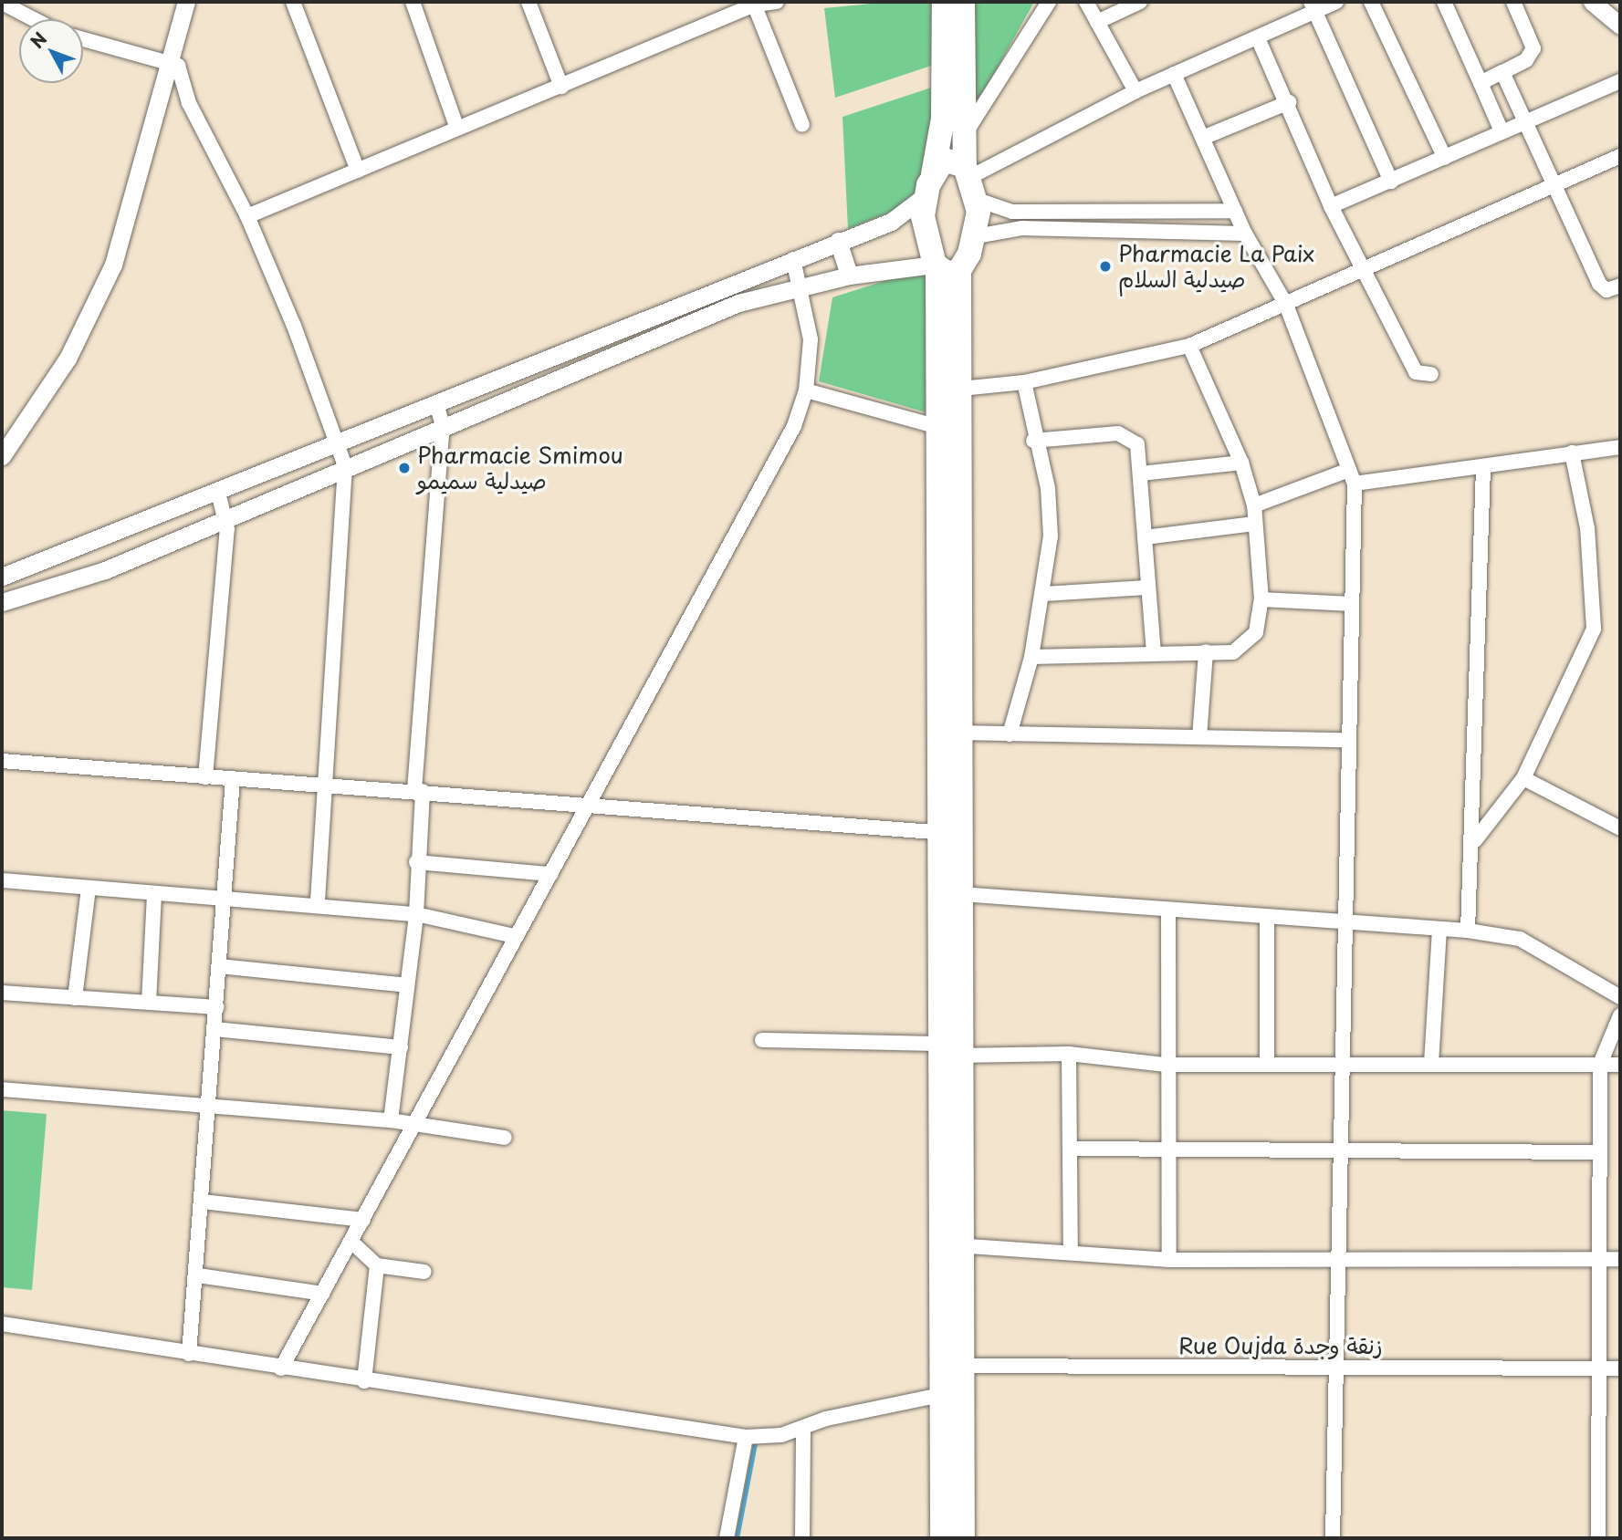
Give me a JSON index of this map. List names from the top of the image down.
{
  "streets": {
    "street": ["Rue Oujda زنقة وجدة"]
  },
  "places": ["Pharmacie La Paix صيدلية السلام", "Pharmacie Smimou صيدلية سميمو"],
  "north": "top left"
}
